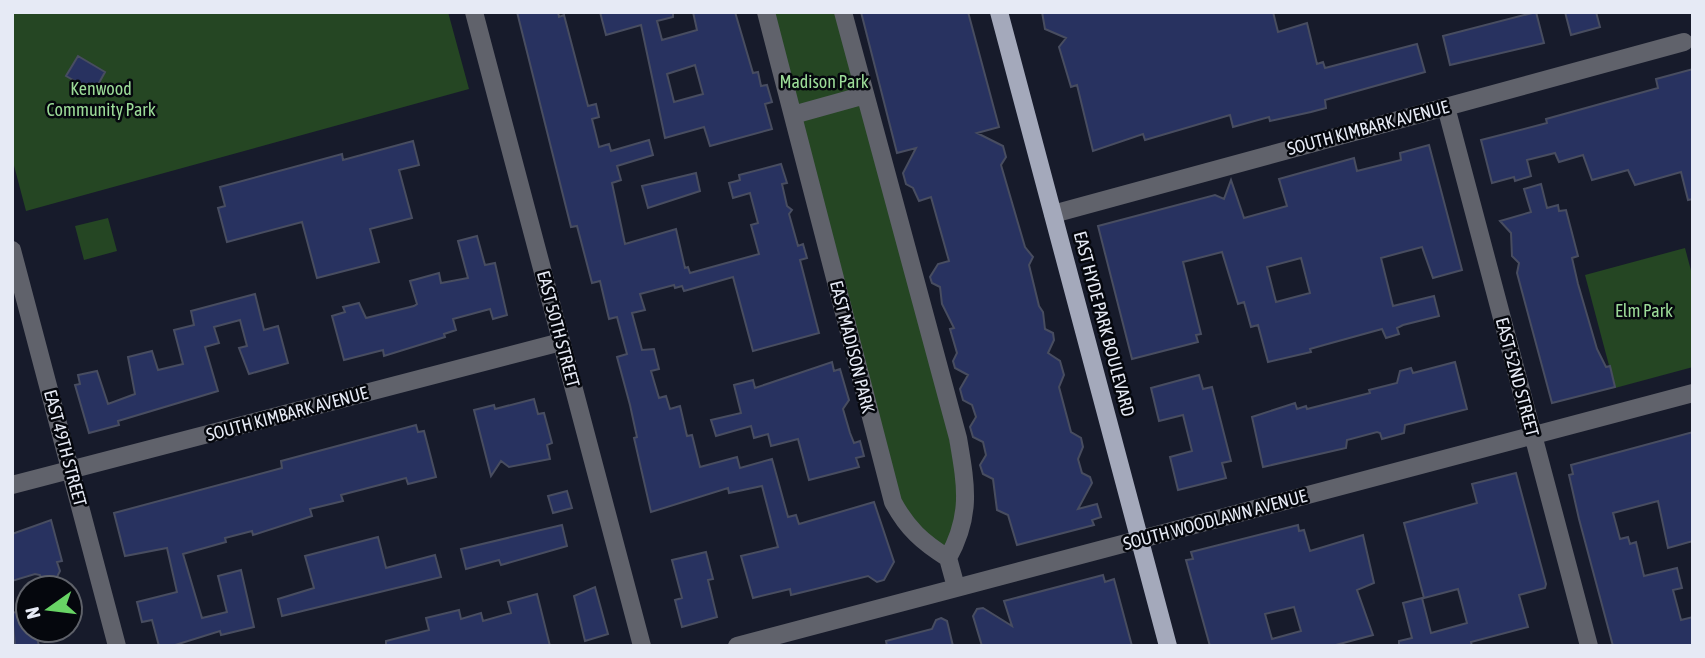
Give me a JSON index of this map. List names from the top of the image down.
{
  "streets": {
    "main road": ["EAST HYDE PARK BOULEVARD"],
    "street": [
      "SOUTH KIMBARK AVENUE",
      "EAST 50TH STREET",
      "EAST MADISON PARK",
      "EAST 52ND STREET",
      "EAST 49TH STREET",
      "SOUTH WOODLAWN AVENUE"
    ]
  },
  "crossings": [
    ["SOUTH KIMBARK AVENUE", "EAST HYDE PARK BOULEVARD"],
    ["SOUTH KIMBARK AVENUE", "EAST 50TH STREET"],
    ["SOUTH KIMBARK AVENUE", "EAST 52ND STREET"],
    ["SOUTH KIMBARK AVENUE", "EAST 49TH STREET"],
    ["EAST HYDE PARK BOULEVARD", "SOUTH WOODLAWN AVENUE"],
    ["EAST 52ND STREET", "SOUTH WOODLAWN AVENUE"]
  ],
  "parks": ["Madison Park", "Kenwood Community Park", "Elm Park"],
  "north": "left"
}
